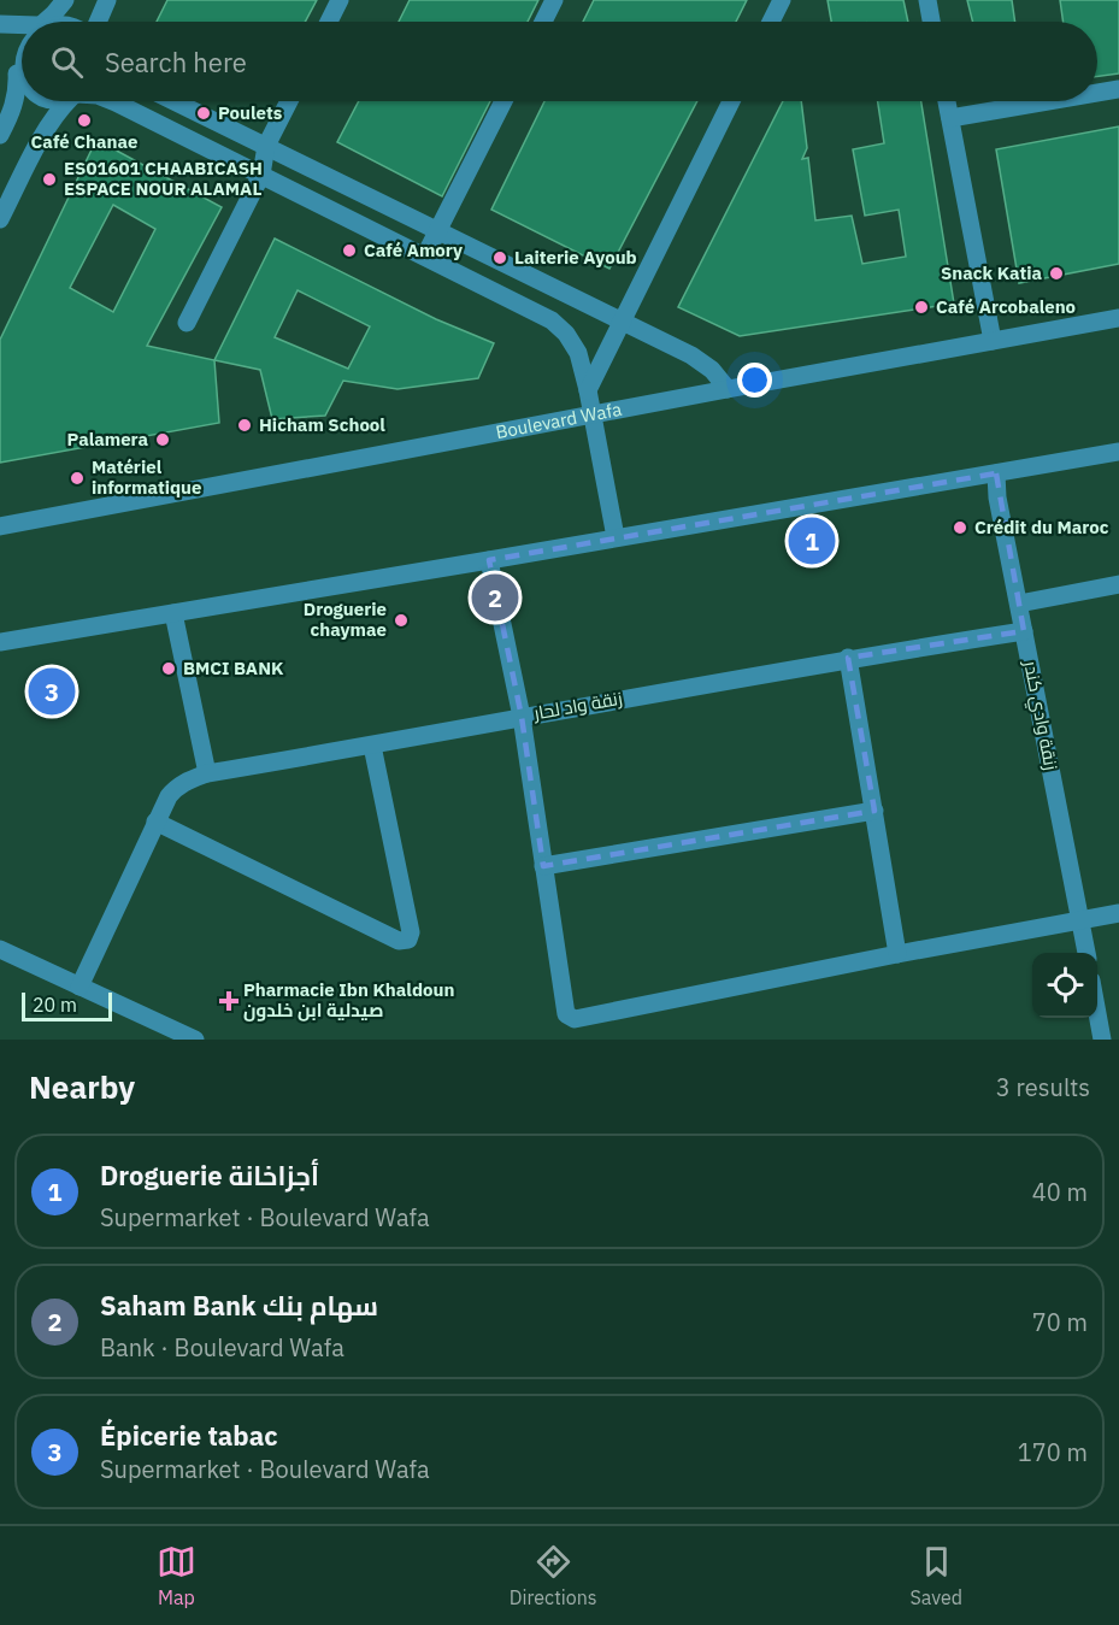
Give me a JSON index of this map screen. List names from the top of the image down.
{
  "streets": {
    "street": ["Boulevard Wafa", "زنقة واد لحار", "زنقة وادي كندر"]
  },
  "crossings": [
    ["زنقة واد لحار", "زنقة وادي كندر"]
  ],
  "places": {
    "other": [
      "Poulets",
      "Café Chanae",
      "ES01601 CHAABICASH ESPACE NOUR ALAMAL",
      "Café Amory",
      "Laiterie Ayoub",
      "Snack Katia",
      "Café Arcobaleno",
      "Hicham School",
      "Palamera",
      "Matériel informatique",
      "Crédit du Maroc",
      "Droguerie chaymae",
      "BMCI BANK"
    ],
    "health": ["Pharmacie Ibn Khaldoun صيدلية ابن خلدون"]
  },
  "scale_bar": "20 m",
  "page": {
    "search": "Search here",
    "pins": ["1", "2", "3"],
    "scale": "20 m",
    "heading": ["Nearby", "3 results"],
    "list": [
      {
        "mark": "1",
        "name": "Droguerie أجزاخانة",
        "note": "Supermarket · Boulevard Wafa",
        "value": "40 m"
      },
      {
        "mark": "2",
        "name": "Saham Bank سهام بنك",
        "note": "Bank · Boulevard Wafa",
        "value": "70 m"
      },
      {
        "mark": "3",
        "name": "Épicerie tabac",
        "note": "Supermarket · Boulevard Wafa",
        "value": "170 m"
      }
    ],
    "nav": ["Map", "Directions", "Saved"]
  }
}
